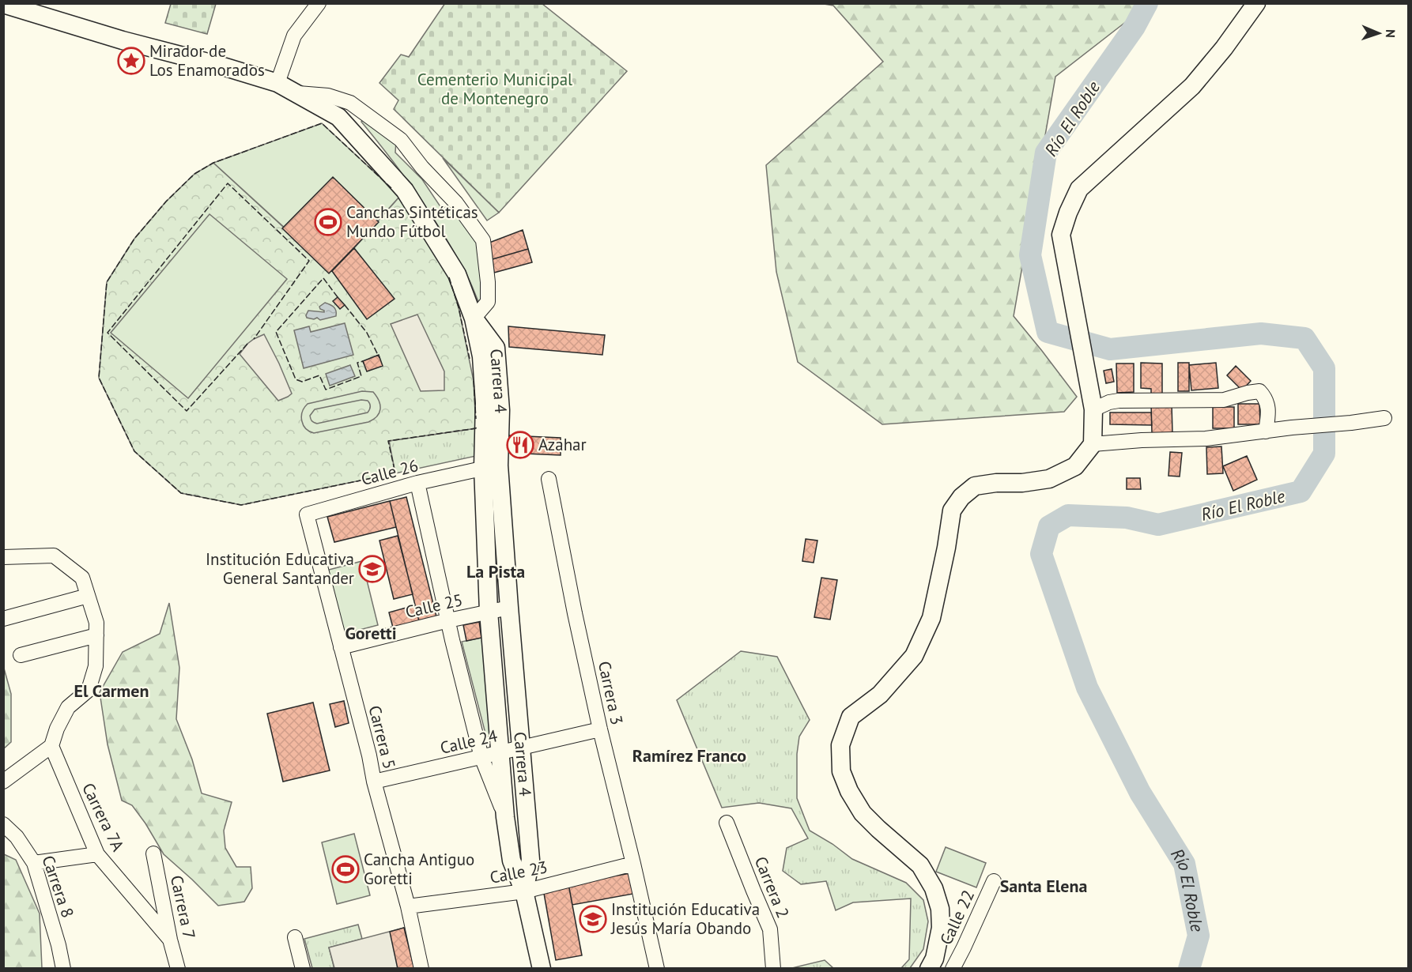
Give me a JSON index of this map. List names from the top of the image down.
{
  "streets": {
    "main road": ["Carrera 4"],
    "street": [
      "Calle 26",
      "Calle 25",
      "Carrera 3",
      "Carrera 5",
      "Calle 24",
      "Carrera 7A",
      "Calle 23",
      "Carrera 8",
      "Carrera 2",
      "Carrera 7",
      "Calle 22"
    ]
  },
  "crossings": [
    ["Carrera 4", "Calle 26"],
    ["Carrera 4", "Calle 25"],
    ["Carrera 4", "Calle 24"],
    ["Carrera 4", "Calle 23"],
    ["Calle 26", "Carrera 5"],
    ["Calle 25", "Carrera 5"],
    ["Carrera 3", "Calle 24"],
    ["Carrera 3", "Calle 23"],
    ["Carrera 5", "Calle 24"],
    ["Carrera 5", "Calle 23"],
    ["Carrera 7A", "Carrera 7"]
  ],
  "districts": [
    "La Pista",
    "Goretti",
    "El Carmen",
    "Ramírez Franco",
    "Santa Elena"
  ],
  "water": ["Río El Roble"],
  "parks": ["Cementerio Municipal de Montenegro"],
  "places": {
    "place": ["Mirador de Los Enamorados"],
    "sports": ["Canchas Sintéticas Mundo Fútbol", "Cancha Antiguo Goretti"],
    "restaurant": ["Azahar"],
    "school or university": ["Institución Educativa General Santander", "Institución Educativa Jesús María Obando"]
  },
  "north": "right"
}
